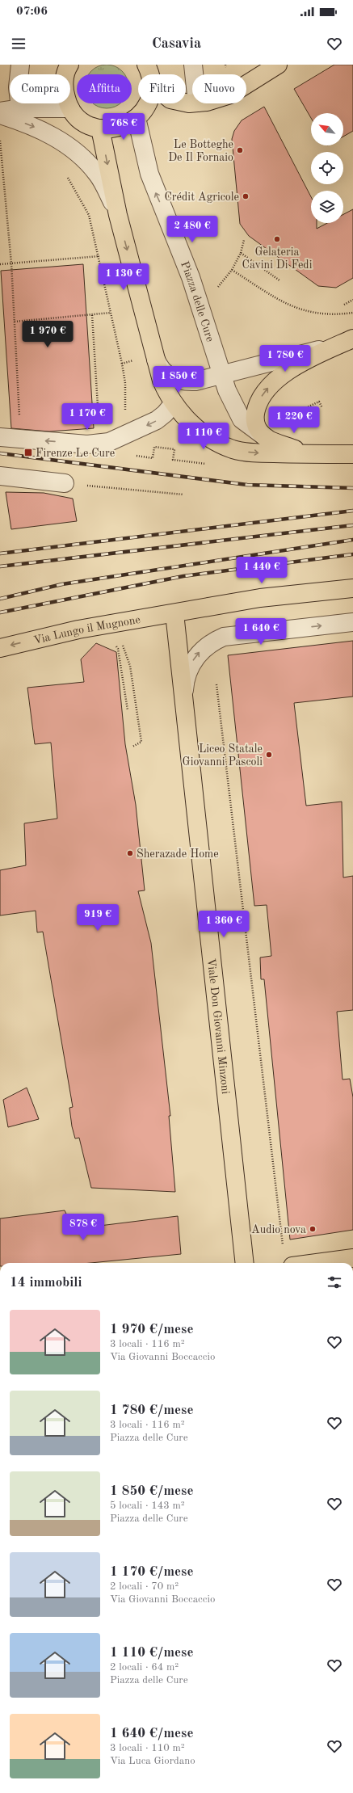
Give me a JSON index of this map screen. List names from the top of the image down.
{
  "streets": {
    "main road": ["Piazza delle Cure", "Via Lungo il Mugnone", "Viale Don Giovanni Minzoni"]
  },
  "crossings": [
    ["Via Lungo il Mugnone", "Viale Don Giovanni Minzoni"]
  ],
  "one_way": ["Via Lungo il Mugnone"],
  "places": {
    "other": [
      "Le Botteghe De Il Fornaio",
      "Crédit Agricole",
      "Gelateria Cavini Di Fedi",
      "Liceo Statale Giovanni Pascoli",
      "Sherazade Home",
      "Audio nova"
    ],
    "transit": ["Firenze Le Cure"]
  },
  "north": "top left",
  "page": {
    "status": "07:06",
    "header": "Casavia",
    "chip": [
      "Compra",
      "Affitta",
      "Filtri",
      "Nuovo"
    ],
    "price": [
      "768 €",
      "2 480 €",
      "1 130 €",
      "1 970 €",
      "1 780 €",
      "1 850 €",
      "1 170 €",
      "1 220 €",
      "1 110 €",
      "1 440 €",
      "1 640 €",
      "919 €",
      "1 360 €",
      "878 €"
    ],
    "heading": "14 immobili",
    "list": [
      {
        "name": "1 970 €/mese",
        "note": "3 locali · 116 m² · Via Giovanni Boccaccio"
      },
      {
        "name": "1 780 €/mese",
        "note": "3 locali · 116 m² · Piazza delle Cure"
      },
      {
        "name": "1 850 €/mese",
        "note": "5 locali · 143 m² · Piazza delle Cure"
      },
      {
        "name": "1 170 €/mese",
        "note": "2 locali · 70 m² · Via Giovanni Boccaccio"
      },
      {
        "name": "1 110 €/mese",
        "note": "2 locali · 64 m² · Piazza delle Cure"
      },
      {
        "name": "1 640 €/mese",
        "note": "3 locali · 110 m² · Via Luca Giordano"
      }
    ]
  }
}
